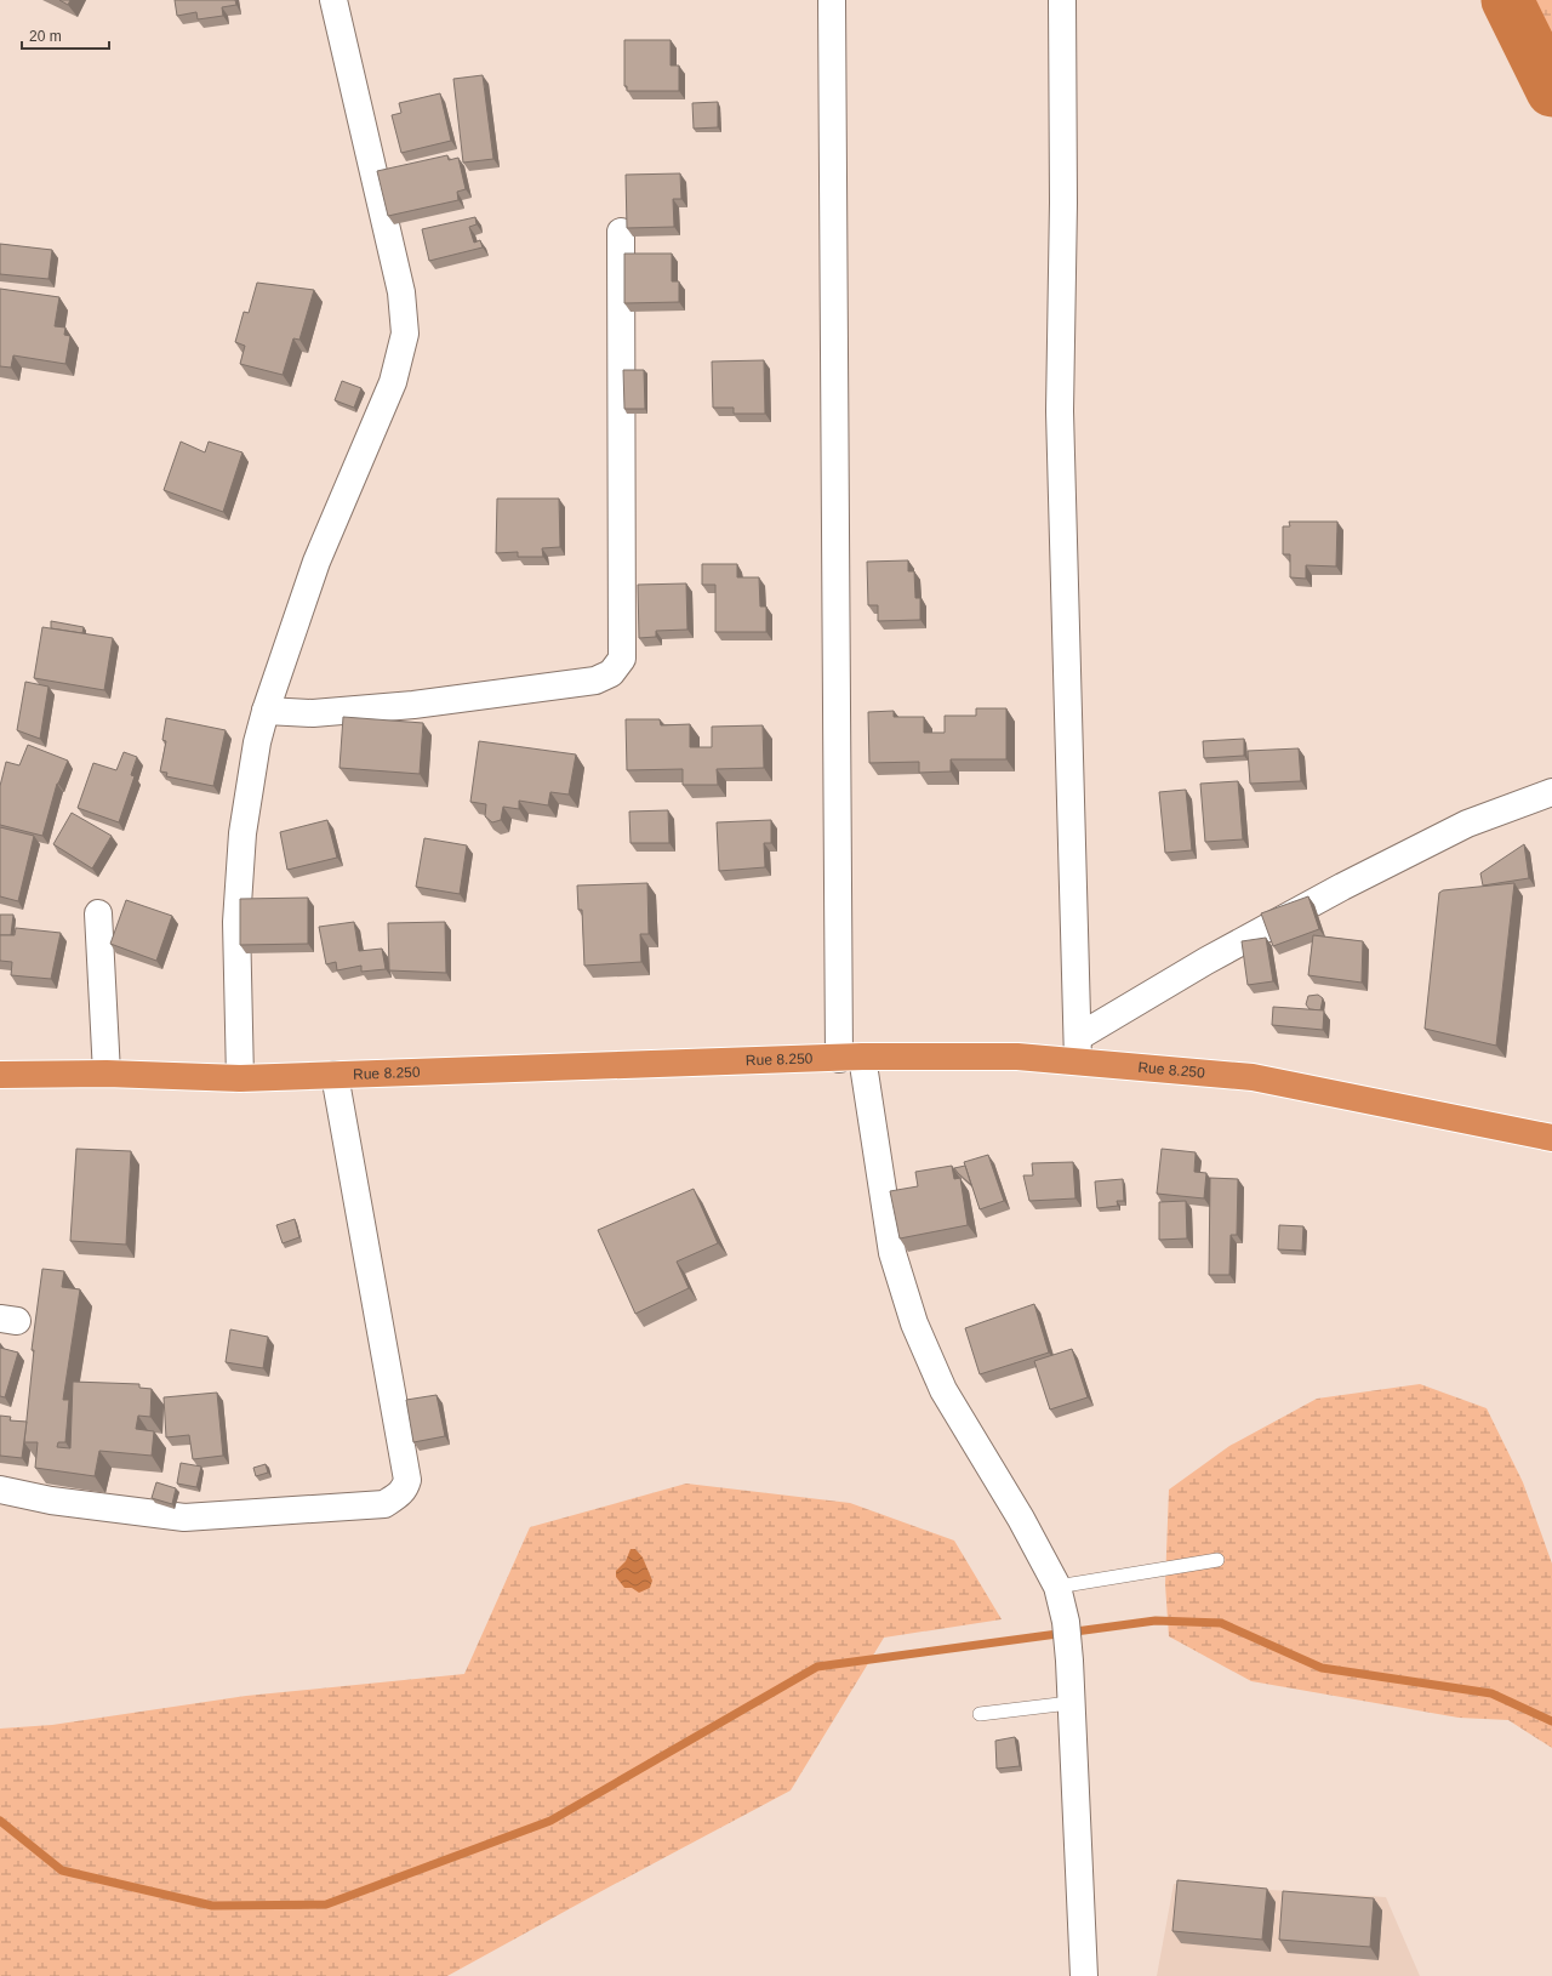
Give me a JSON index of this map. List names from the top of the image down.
{
  "streets": {
    "highway": ["Rue 8.250"]
  },
  "scale_bar": "20 m"
}
